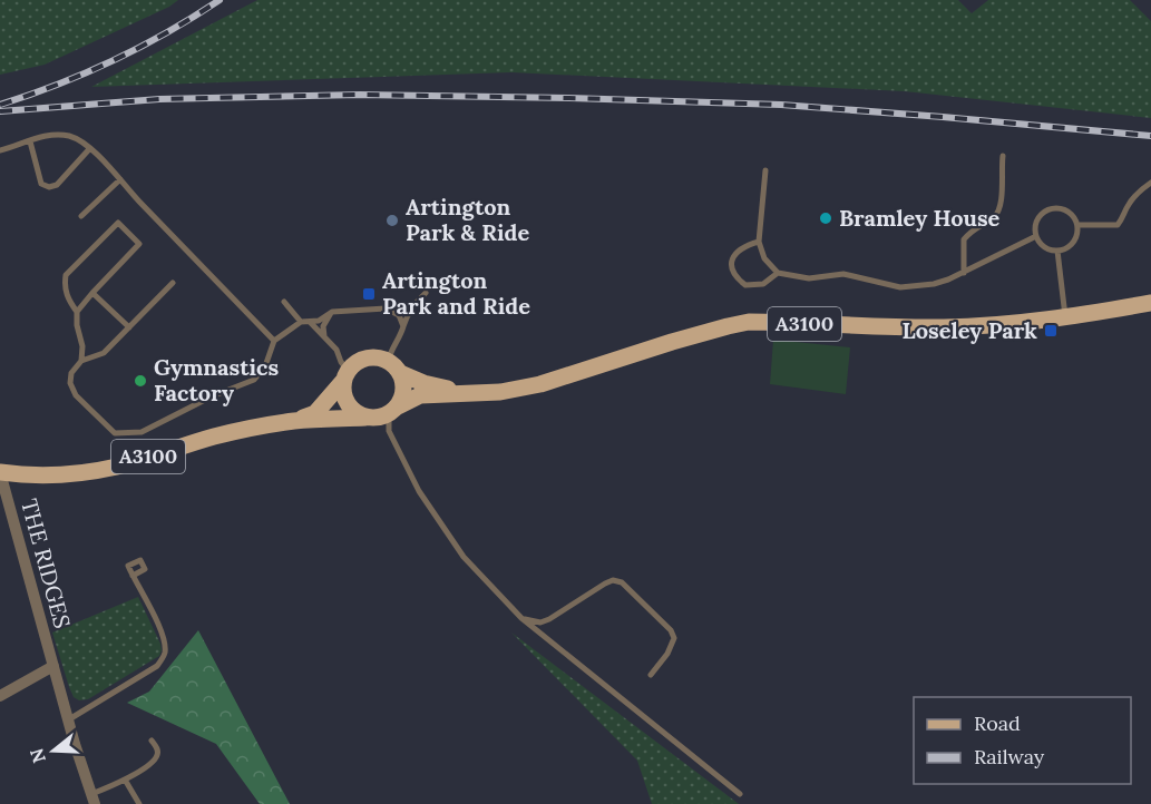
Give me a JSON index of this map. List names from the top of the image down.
{
  "streets": {
    "main road": ["A3100"],
    "street": ["THE RIDGES"]
  },
  "crossings": [
    ["A3100", "THE RIDGES"]
  ],
  "places": {
    "other": ["Bramley House", "Artington Park & Ride", "Gymnastics Factory"],
    "transit": ["Artington Park and Ride", "Loseley Park"]
  },
  "legend": ["Road", "Railway"],
  "north": "left"
}
